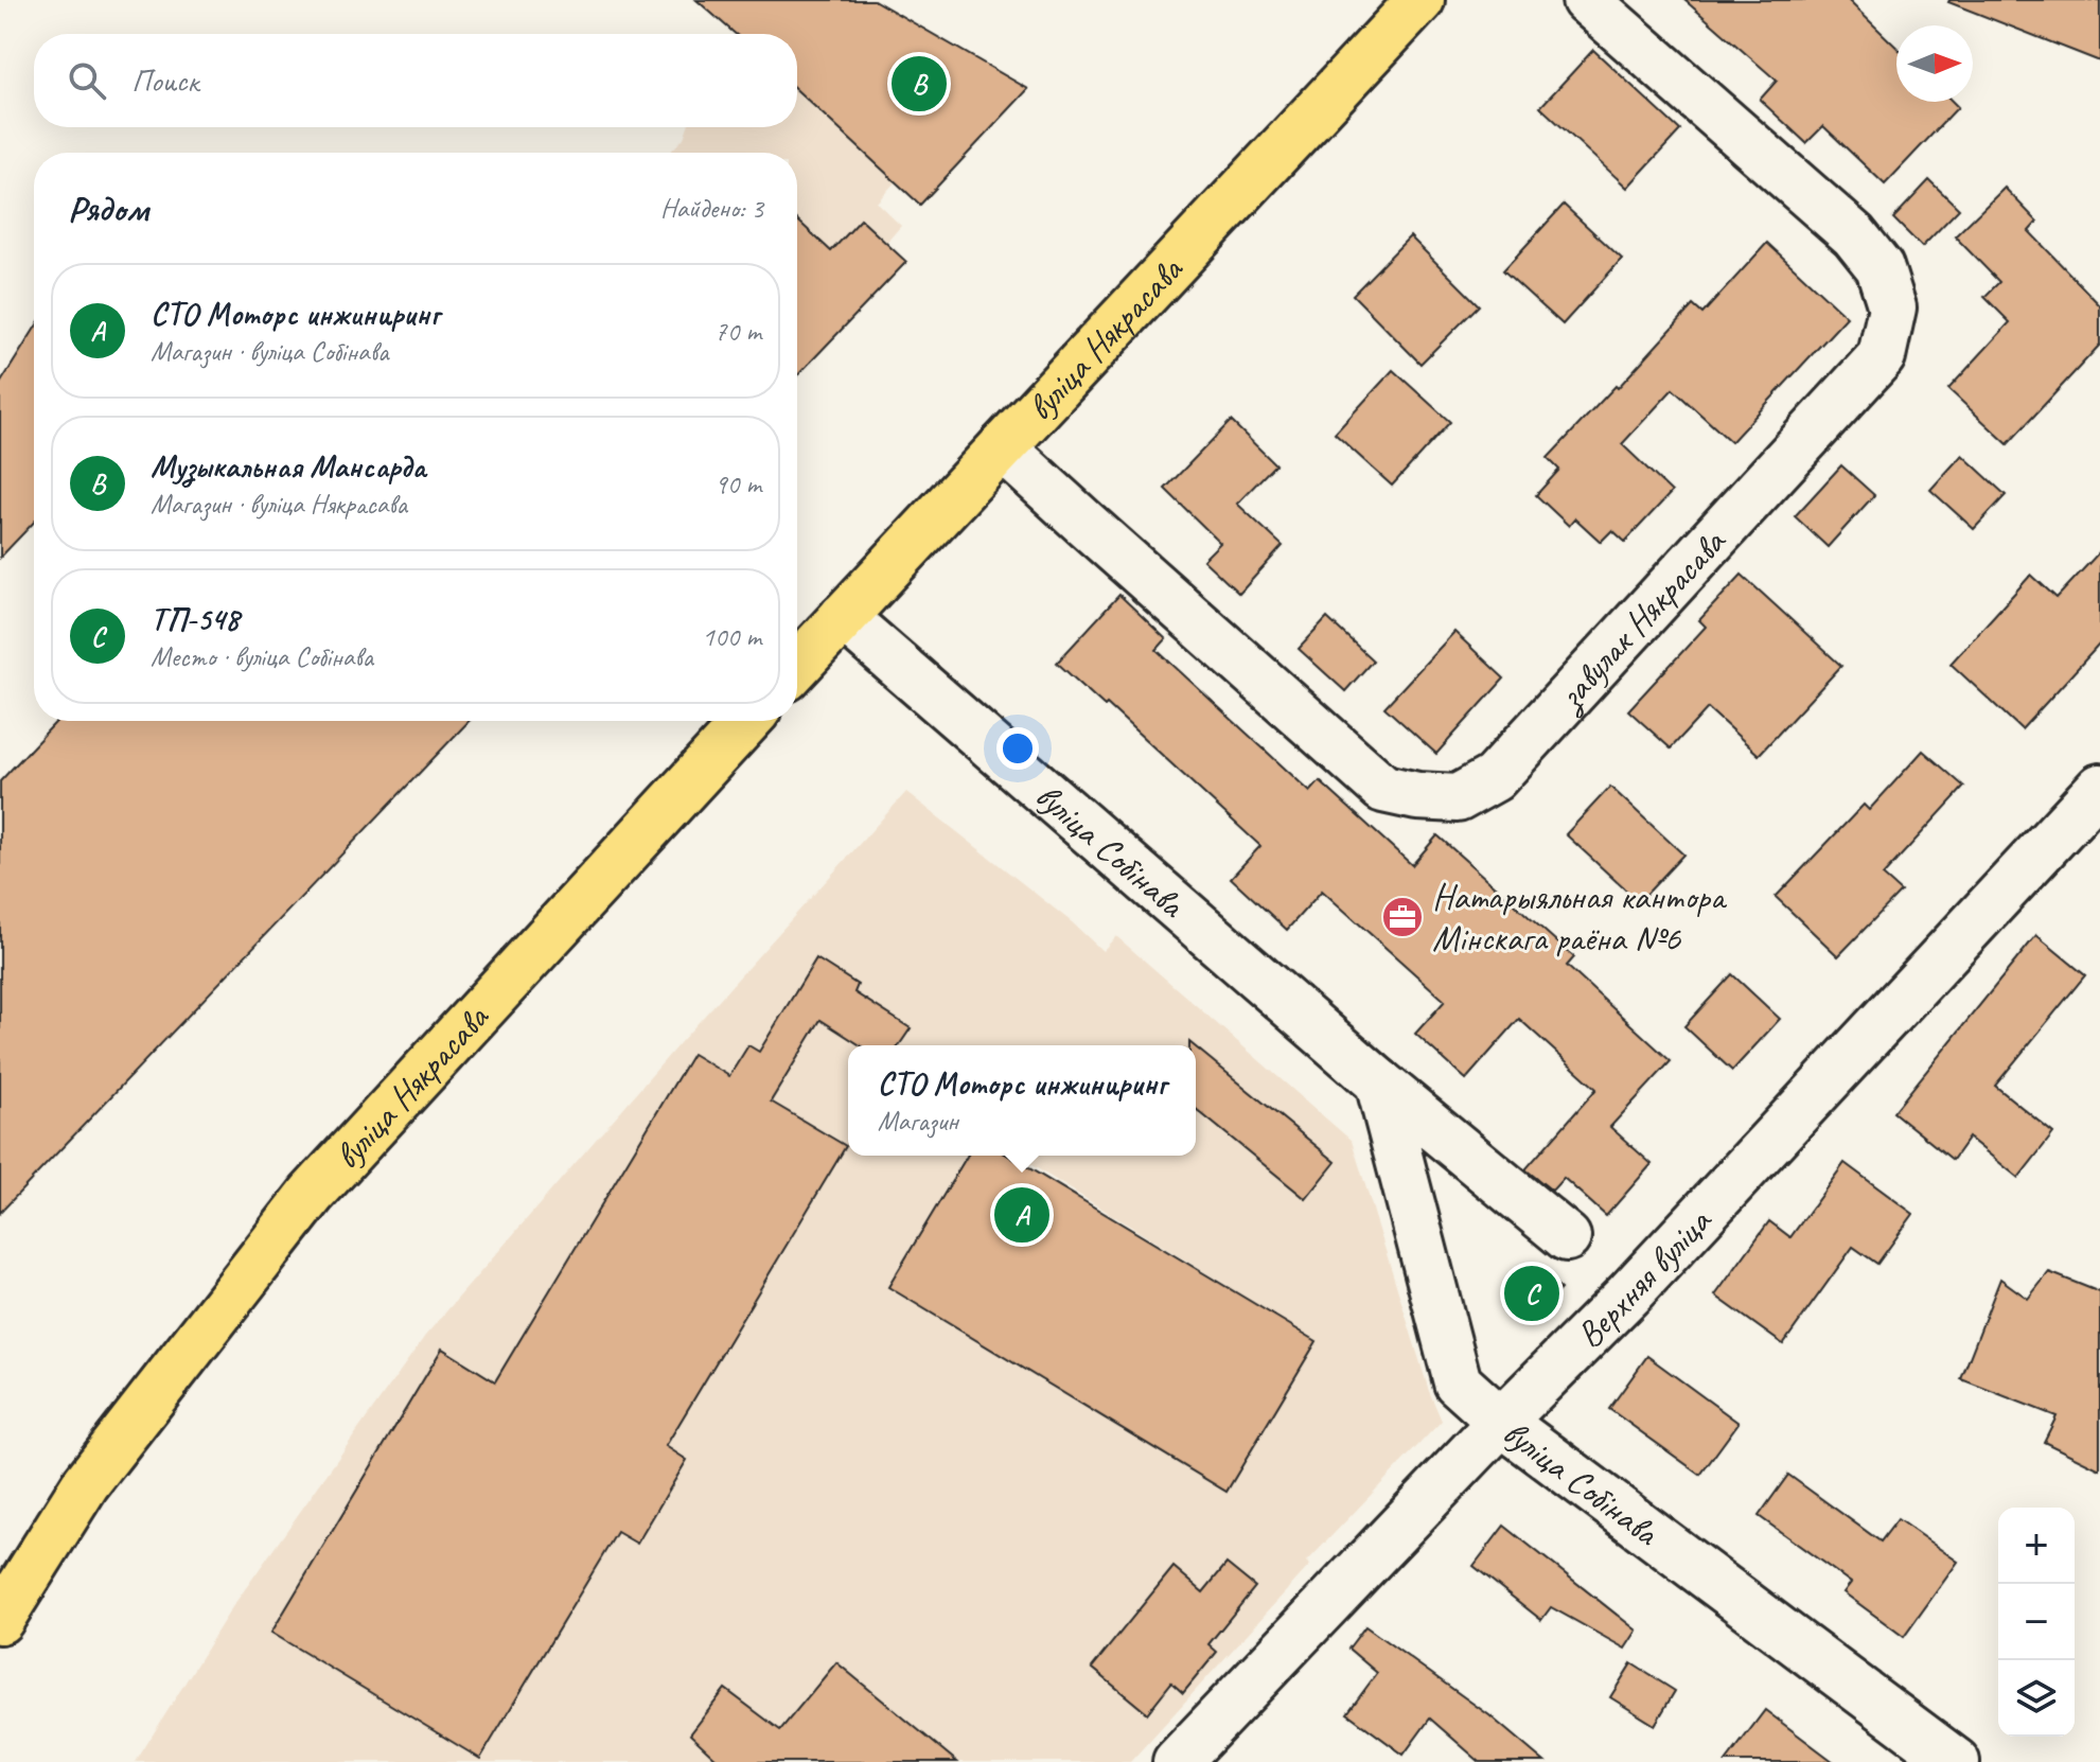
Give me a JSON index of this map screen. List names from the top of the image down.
{
  "streets": {
    "main road": ["вуліца Някрасава"],
    "street": ["завулак Някрасава", "вуліца Собінава", "Верхняя вуліца"]
  },
  "crossings": [
    ["вуліца Някрасава", "завулак Някрасава"],
    ["вуліца Някрасава", "вуліца Собінава"],
    ["вуліца Собінава", "Верхняя вуліца"]
  ],
  "places": {
    "office": ["Натарыяльная кантора Мінскага раёна №6"]
  },
  "north": "right",
  "page": {
    "search": "Поиск",
    "pins": ["B", "A", "C"],
    "heading": ["Рядом", "Найдено: 3"],
    "list": [
      {
        "mark": "A",
        "name": "СТО Моторс инжиниринг",
        "note": "Магазин · вуліца Собінава",
        "value": "70 m"
      },
      {
        "mark": "B",
        "name": "Музыкальная Мансарда",
        "note": "Магазин · вуліца Някрасава",
        "value": "90 m"
      },
      {
        "mark": "C",
        "name": "ТП-548",
        "note": "Место · вуліца Собінава",
        "value": "100 m"
      }
    ],
    "popup": ["СТО Моторс инжиниринг", "Магазин"],
    "map_buttons": ["+", "−"]
  }
}
